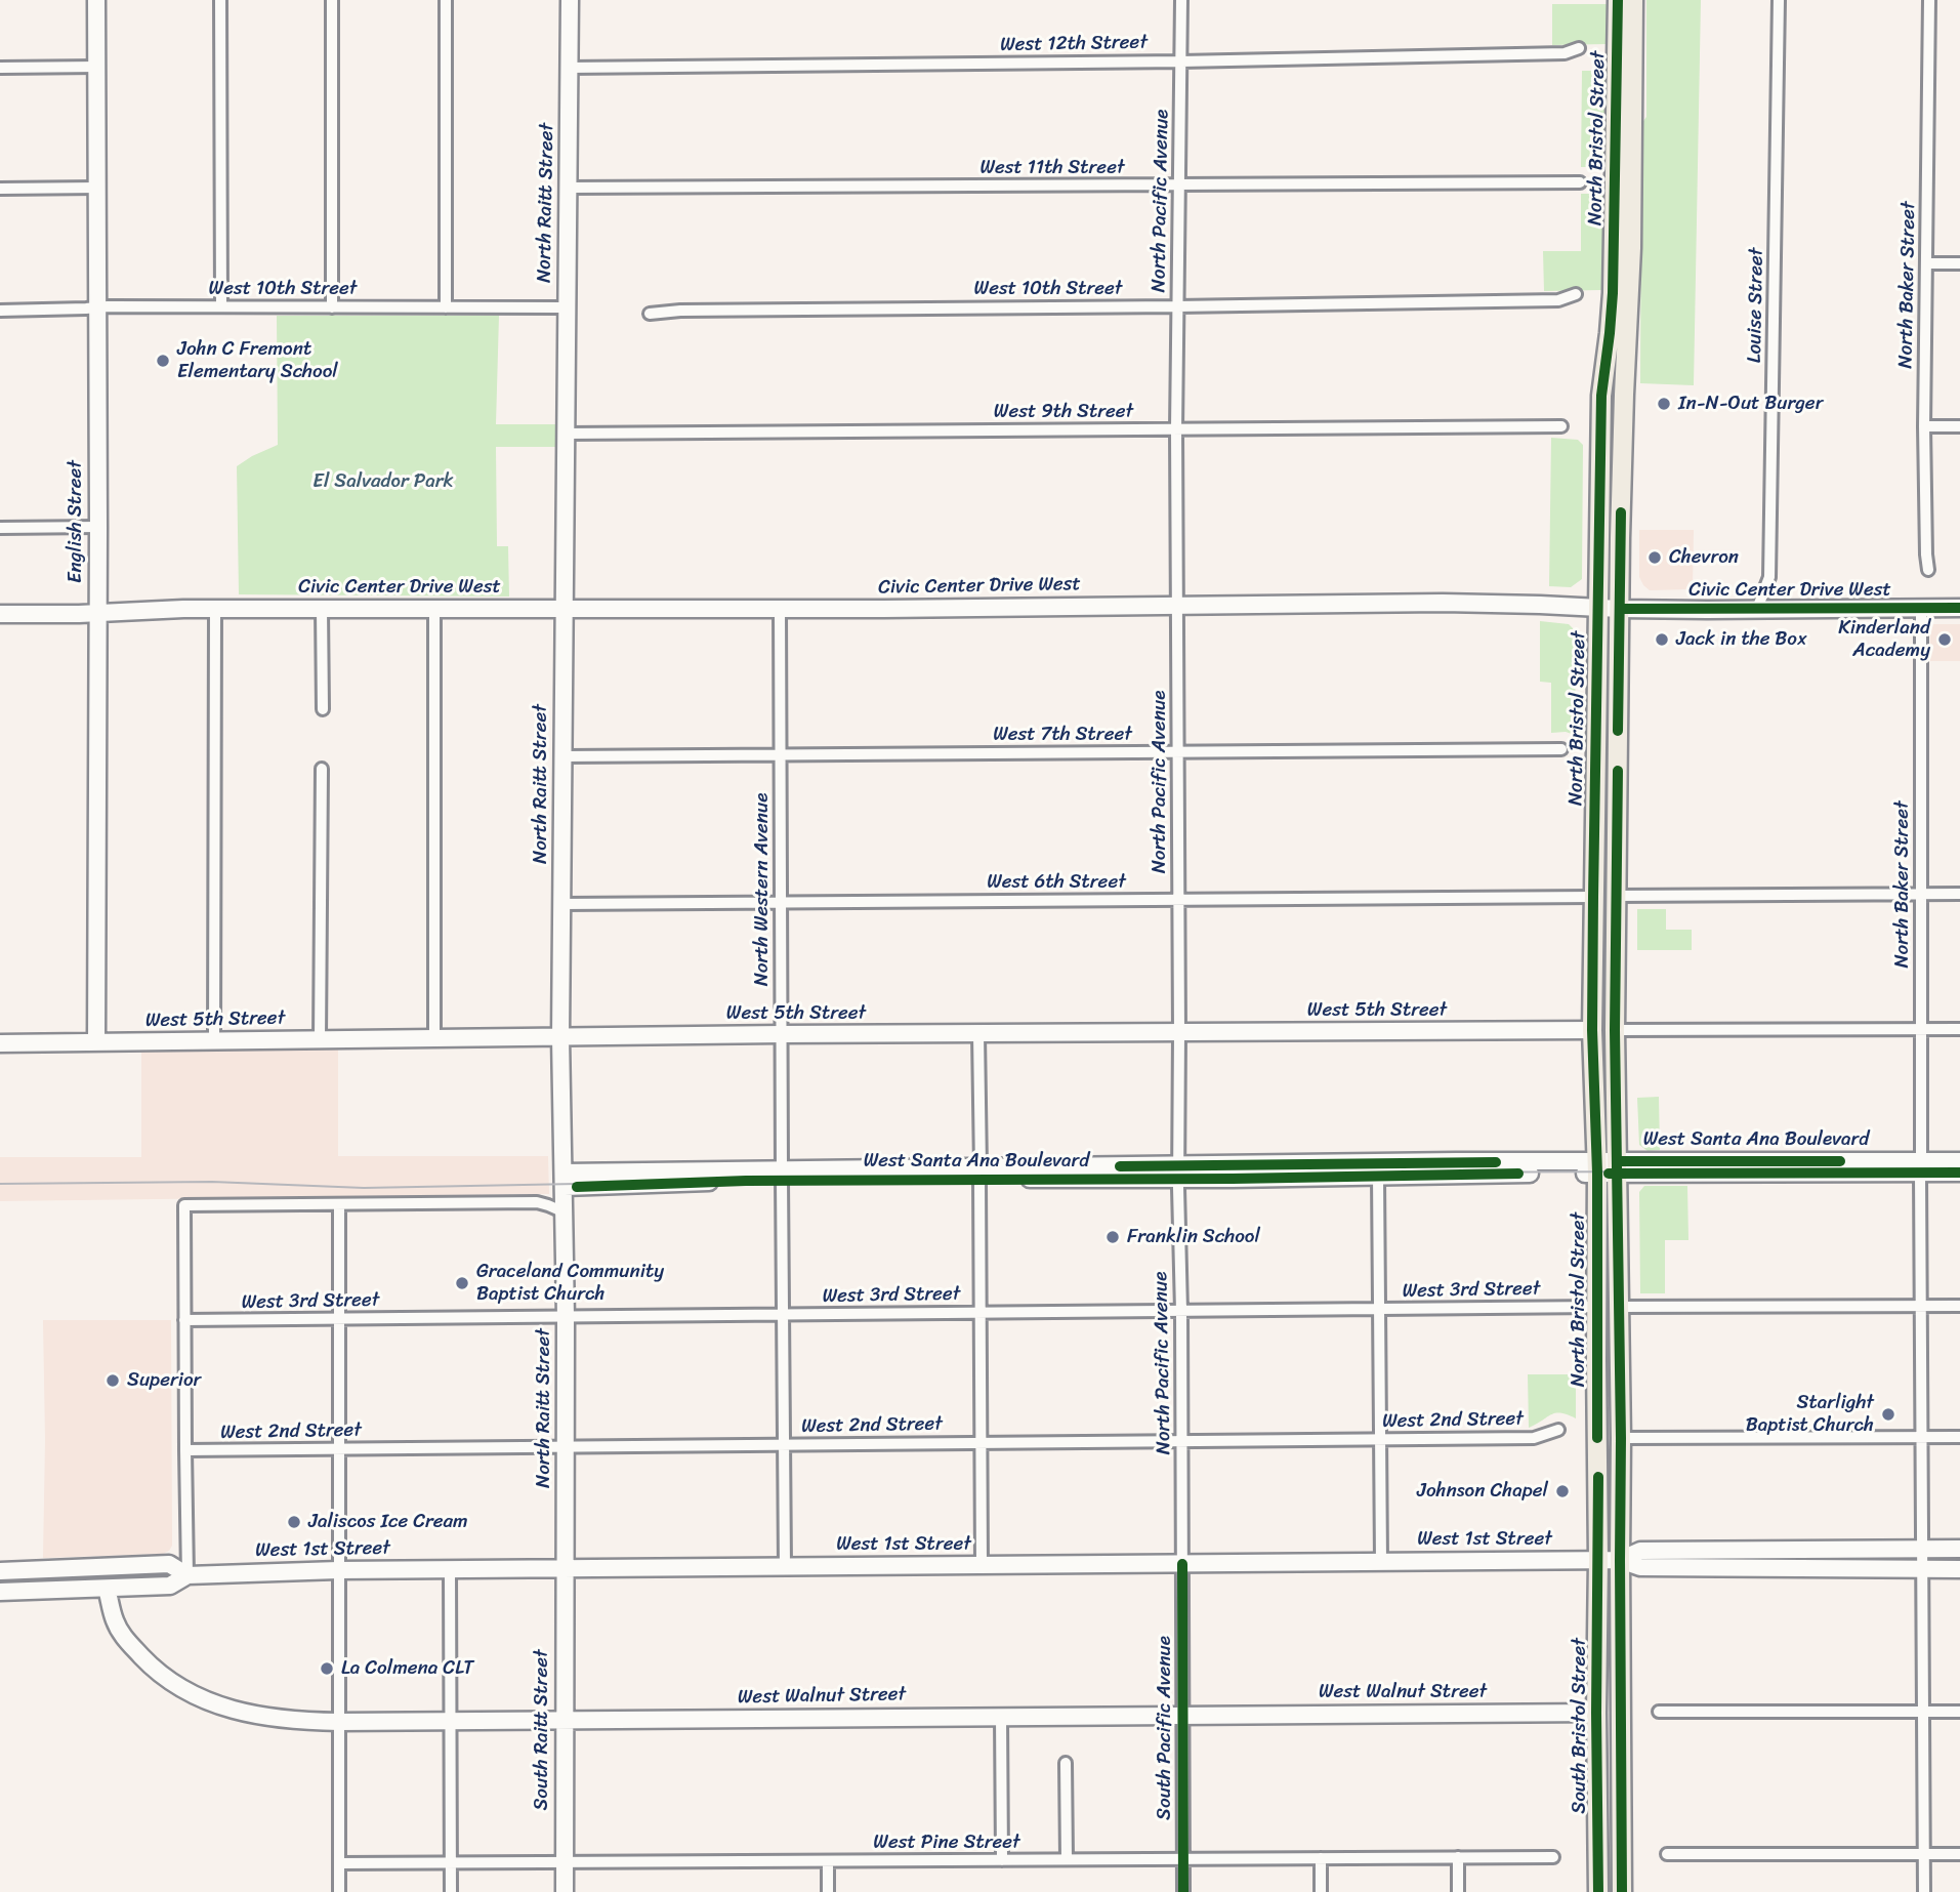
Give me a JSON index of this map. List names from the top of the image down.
{
  "streets": {
    "main road": [
      "North Bristol Street",
      "North Raitt Street",
      "English Street",
      "Civic Center Drive West",
      "West 5th Street",
      "West Santa Ana Boulevard",
      "West 1st Street",
      "West Walnut Street",
      "South Bristol Street",
      "South Raitt Street"
    ],
    "street": [
      "West 12th Street",
      "West 11th Street",
      "North Pacific Avenue",
      "North Baker Street",
      "West 10th Street",
      "Louise Street",
      "West 9th Street",
      "West 7th Street",
      "West 6th Street",
      "North Western Avenue",
      "West 3rd Street",
      "West 2nd Street",
      "South Pacific Avenue",
      "West Pine Street"
    ]
  },
  "crossings": [
    ["West 12th Street", "North Pacific Avenue"],
    ["West 12th Street", "North Raitt Street"],
    ["North Bristol Street", "Civic Center Drive West"],
    ["North Bristol Street", "West 6th Street"],
    ["North Bristol Street", "West 5th Street"],
    ["North Bristol Street", "West Santa Ana Boulevard"],
    ["North Bristol Street", "West 3rd Street"],
    ["North Bristol Street", "West 1st Street"],
    ["North Bristol Street", "South Bristol Street"],
    ["West 11th Street", "North Pacific Avenue"],
    ["West 11th Street", "North Raitt Street"],
    ["North Pacific Avenue", "West 10th Street"],
    ["North Pacific Avenue", "West 9th Street"],
    ["North Pacific Avenue", "Civic Center Drive West"],
    ["North Pacific Avenue", "West 7th Street"],
    ["North Pacific Avenue", "West 6th Street"],
    ["North Pacific Avenue", "West 5th Street"],
    ["North Pacific Avenue", "West Santa Ana Boulevard"],
    ["North Pacific Avenue", "West 3rd Street"],
    ["North Pacific Avenue", "West 2nd Street"],
    ["North Pacific Avenue", "West 1st Street"],
    ["North Pacific Avenue", "South Pacific Avenue"],
    ["North Raitt Street", "West 10th Street"],
    ["North Raitt Street", "West 9th Street"],
    ["North Raitt Street", "Civic Center Drive West"],
    ["North Raitt Street", "West 7th Street"],
    ["North Raitt Street", "West 6th Street"],
    ["North Raitt Street", "West 5th Street"],
    ["North Raitt Street", "West Santa Ana Boulevard"],
    ["North Raitt Street", "West 3rd Street"],
    ["North Raitt Street", "West 2nd Street"],
    ["North Raitt Street", "West 1st Street"],
    ["North Raitt Street", "South Raitt Street"],
    ["North Baker Street", "Civic Center Drive West"],
    ["North Baker Street", "West Santa Ana Boulevard"],
    ["North Baker Street", "West 1st Street"],
    ["West 10th Street", "English Street"],
    ["Louise Street", "Civic Center Drive West"],
    ["English Street", "Civic Center Drive West"],
    ["English Street", "West 5th Street"],
    ["Civic Center Drive West", "North Western Avenue"],
    ["West 7th Street", "North Western Avenue"],
    ["West 6th Street", "North Western Avenue"],
    ["North Western Avenue", "West 5th Street"],
    ["North Western Avenue", "West Santa Ana Boulevard"],
    ["North Western Avenue", "West 3rd Street"],
    ["North Western Avenue", "West 2nd Street"],
    ["North Western Avenue", "West 1st Street"],
    ["West 1st Street", "West Walnut Street"],
    ["West 1st Street", "South Bristol Street"],
    ["West 1st Street", "South Pacific Avenue"],
    ["West 1st Street", "South Raitt Street"],
    ["West Walnut Street", "South Bristol Street"],
    ["West Walnut Street", "South Pacific Avenue"],
    ["West Walnut Street", "South Raitt Street"],
    ["South Pacific Avenue", "West Pine Street"],
    ["South Raitt Street", "West Pine Street"]
  ],
  "parks": ["El Salvador Park"],
  "places": [
    "John C Fremont Elementary School",
    "In-N-Out Burger",
    "Chevron",
    "Jack in the Box",
    "Kinderland Academy",
    "Franklin School",
    "Graceland Community Baptist Church",
    "Superior",
    "Starlight Baptist Church",
    "Johnson Chapel",
    "Jaliscos Ice Cream",
    "La Colmena CLT"
  ]
}
